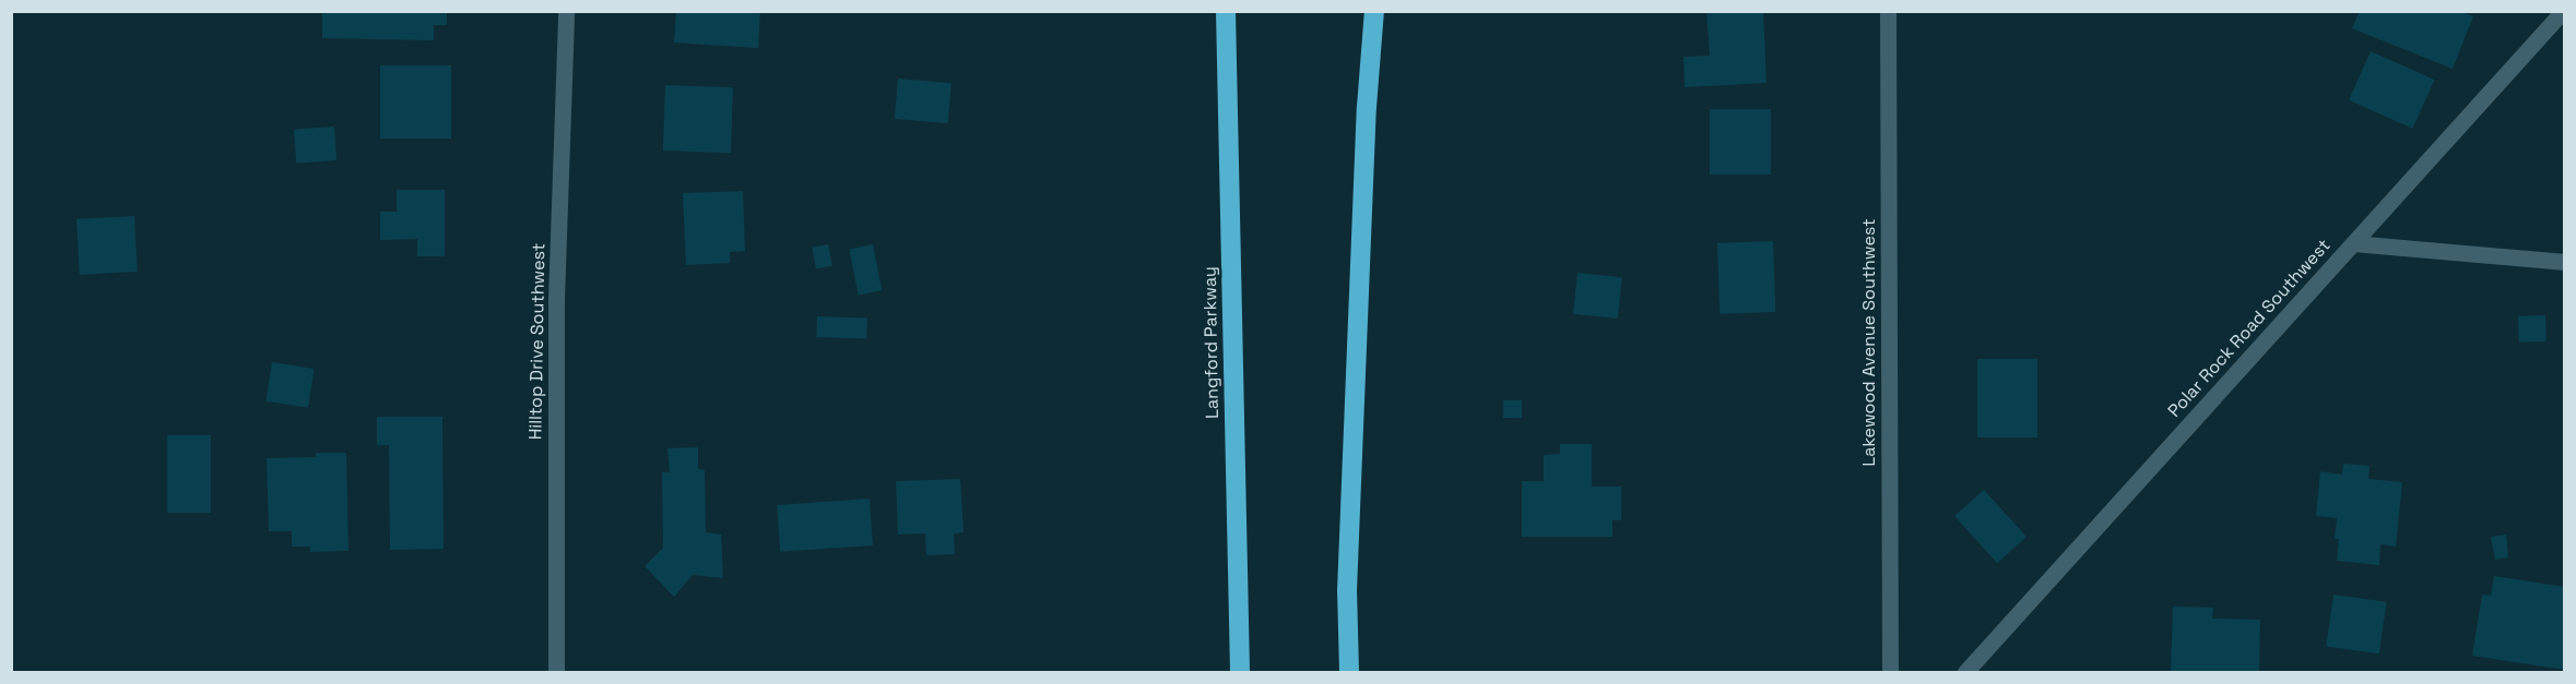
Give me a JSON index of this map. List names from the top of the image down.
{
  "streets": {
    "highway": ["Langford Parkway"],
    "street": ["Polar Rock Road Southwest", "Hilltop Drive Southwest", "Lakewood Avenue Southwest"]
  }
}
